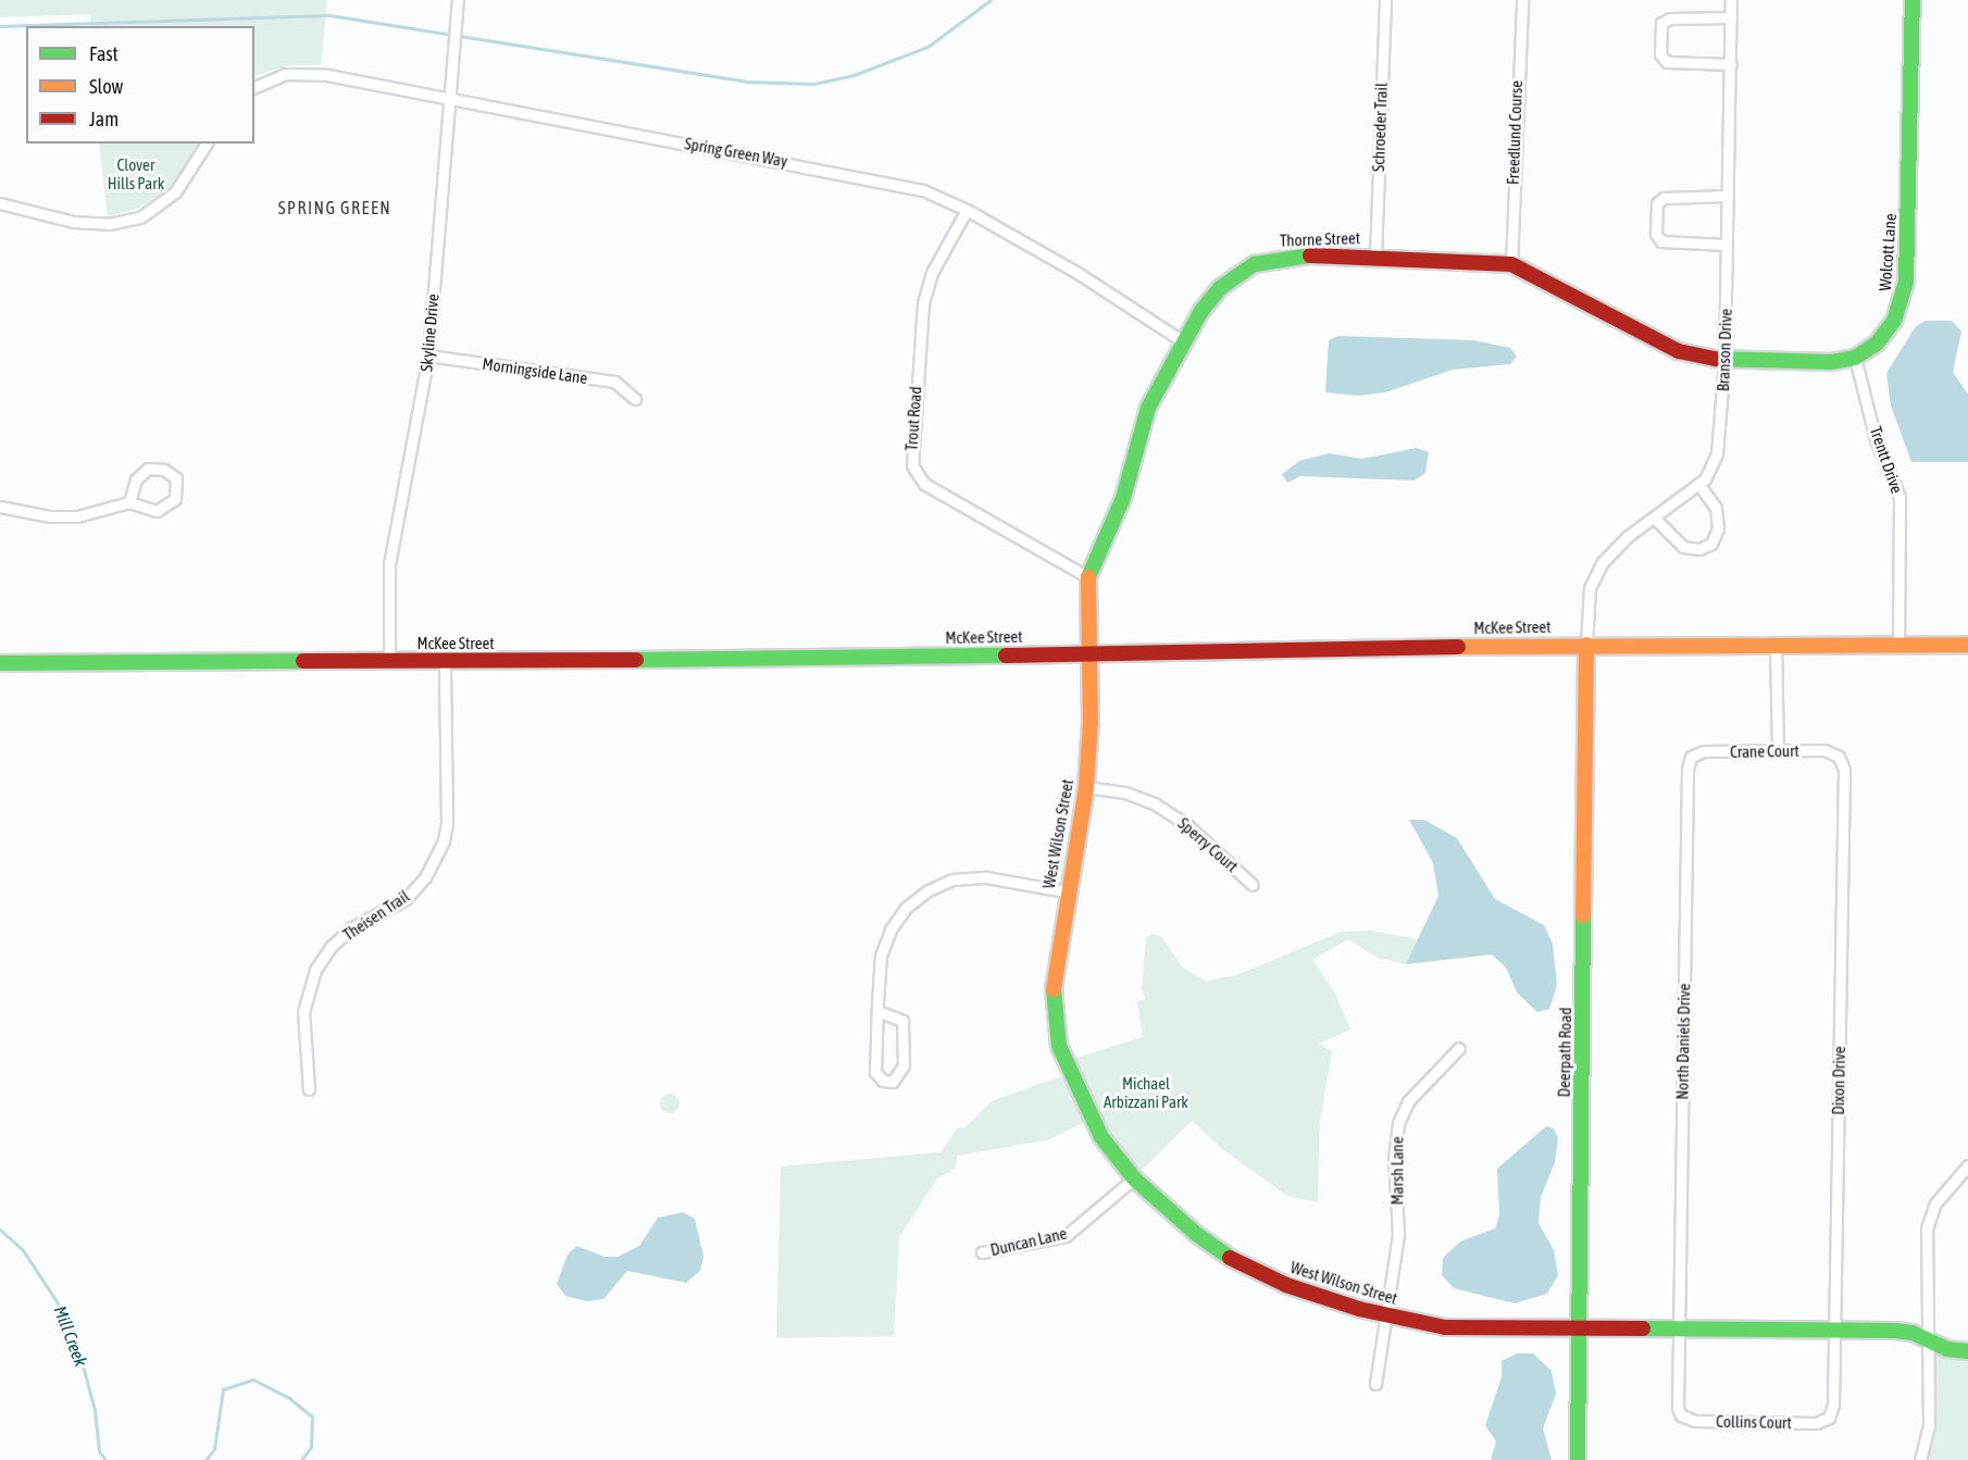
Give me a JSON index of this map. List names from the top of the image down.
{
  "streets": {
    "street": [
      "Schroeder Trail",
      "Freedlund Course",
      "Spring Green Way",
      "Thorne Street",
      "Wolcott Lane",
      "Skyline Drive",
      "Branson Drive",
      "Morningside Lane",
      "Trout Road",
      "Trentt Drive",
      "McKee Street",
      "Crane Court",
      "West Wilson Street",
      "Sperry Court",
      "Theisen Trail",
      "North Daniels Drive",
      "Deerpath Road",
      "Dixon Drive",
      "Marsh Lane",
      "Duncan Lane",
      "Collins Court"
    ]
  },
  "crossings": [
    ["Schroeder Trail", "Thorne Street"],
    ["Freedlund Course", "Thorne Street"],
    ["Spring Green Way", "Thorne Street"],
    ["Spring Green Way", "Skyline Drive"],
    ["Spring Green Way", "Trout Road"],
    ["Thorne Street", "Wolcott Lane"],
    ["Thorne Street", "Branson Drive"],
    ["Thorne Street", "Trout Road"],
    ["Thorne Street", "McKee Street"],
    ["Thorne Street", "West Wilson Street"],
    ["Wolcott Lane", "Branson Drive"],
    ["Wolcott Lane", "Trentt Drive"],
    ["Skyline Drive", "Morningside Lane"],
    ["Skyline Drive", "McKee Street"],
    ["Branson Drive", "McKee Street"],
    ["Branson Drive", "Deerpath Road"],
    ["Trentt Drive", "McKee Street"],
    ["McKee Street", "West Wilson Street"],
    ["McKee Street", "Theisen Trail"],
    ["McKee Street", "Deerpath Road"],
    ["Crane Court", "North Daniels Drive"],
    ["Crane Court", "Dixon Drive"],
    ["West Wilson Street", "Sperry Court"],
    ["West Wilson Street", "North Daniels Drive"],
    ["West Wilson Street", "Deerpath Road"],
    ["West Wilson Street", "Dixon Drive"],
    ["West Wilson Street", "Marsh Lane"],
    ["West Wilson Street", "Duncan Lane"],
    ["North Daniels Drive", "Collins Court"],
    ["Dixon Drive", "Collins Court"]
  ],
  "districts": ["SPRING GREEN"],
  "water": ["Mill Creek"],
  "parks": ["Clover Hills Park", "Michael Arbizzani Park"],
  "legend": ["Fast", "Slow", "Jam"]
}
